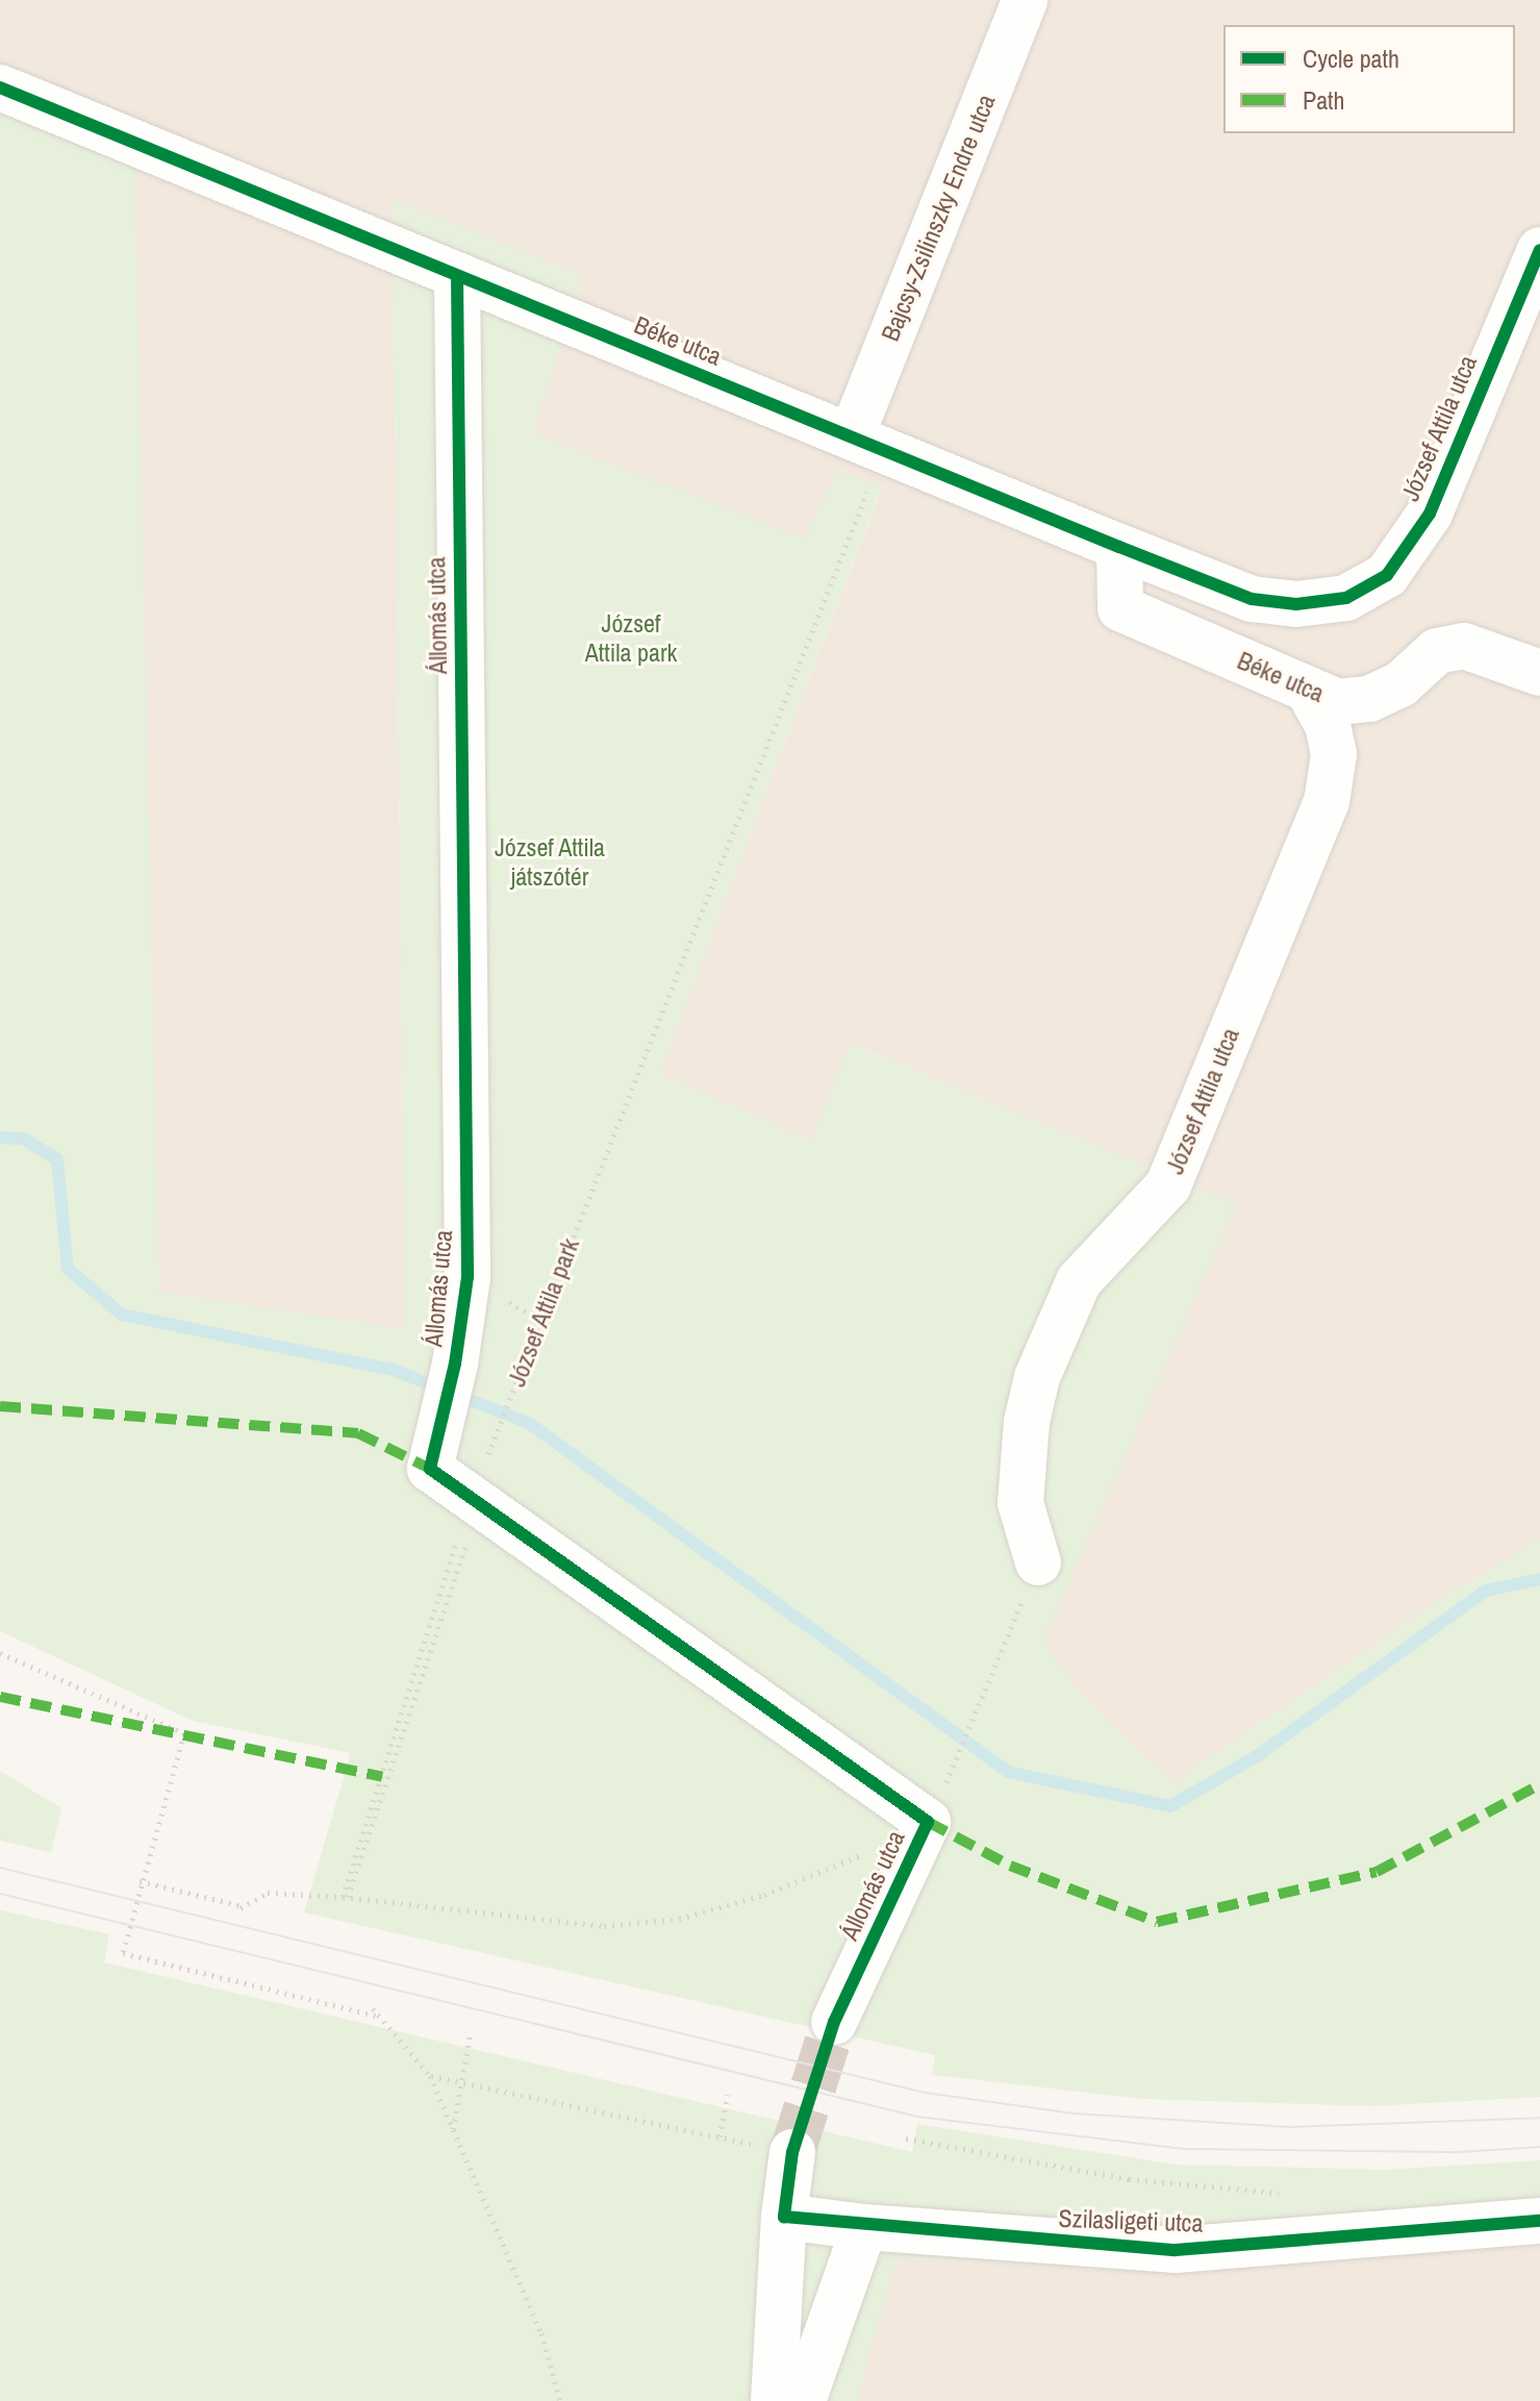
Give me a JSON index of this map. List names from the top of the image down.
{
  "streets": {
    "street": [
      "Bajcsy-Zsilinszky Endre utca",
      "Béke utca",
      "József Attila utca",
      "Állomás utca",
      "Szilasligeti utca"
    ],
    "path": ["József Attila park"]
  },
  "crossings": [
    ["Bajcsy-Zsilinszky Endre utca", "Béke utca"],
    ["Bajcsy-Zsilinszky Endre utca", "József Attila park"],
    ["Béke utca", "József Attila utca"],
    ["Béke utca", "Állomás utca"],
    ["Béke utca", "József Attila park"]
  ],
  "parks": ["József Attila park", "József Attila játszótér"],
  "legend": ["Cycle path", "Path"]
}
